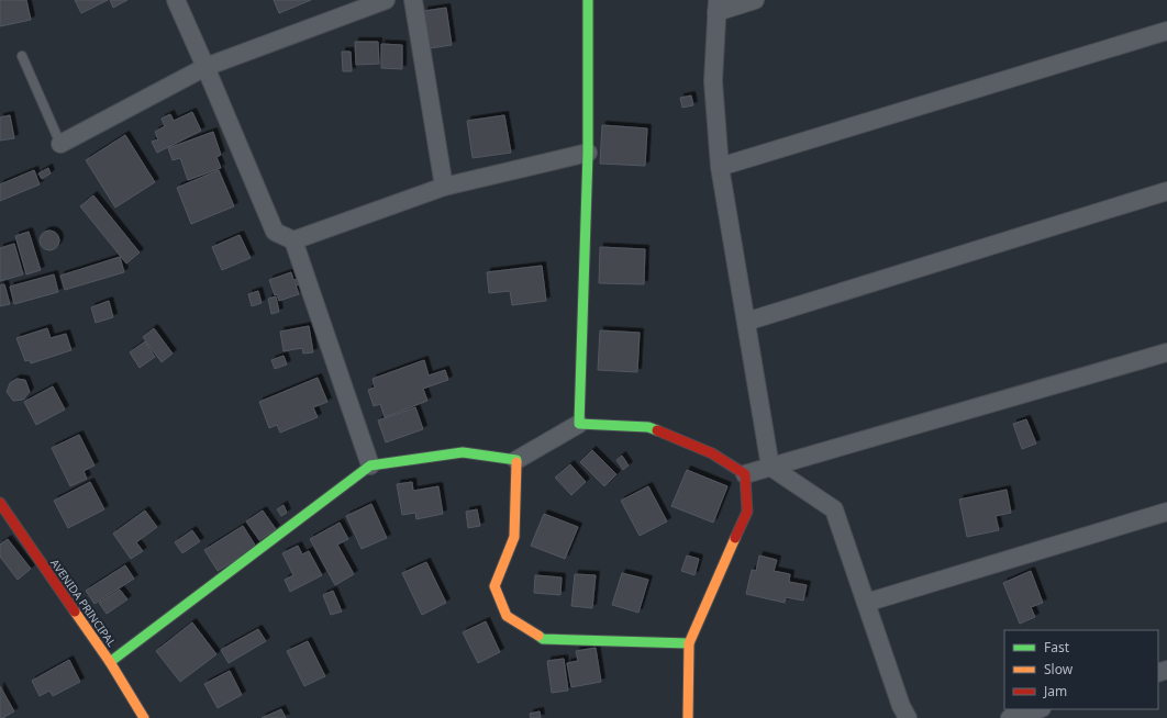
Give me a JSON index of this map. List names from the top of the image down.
{
  "streets": {
    "street": ["AVENIDA PRINCIPAL"]
  },
  "legend": ["Fast", "Slow", "Jam"]
}
